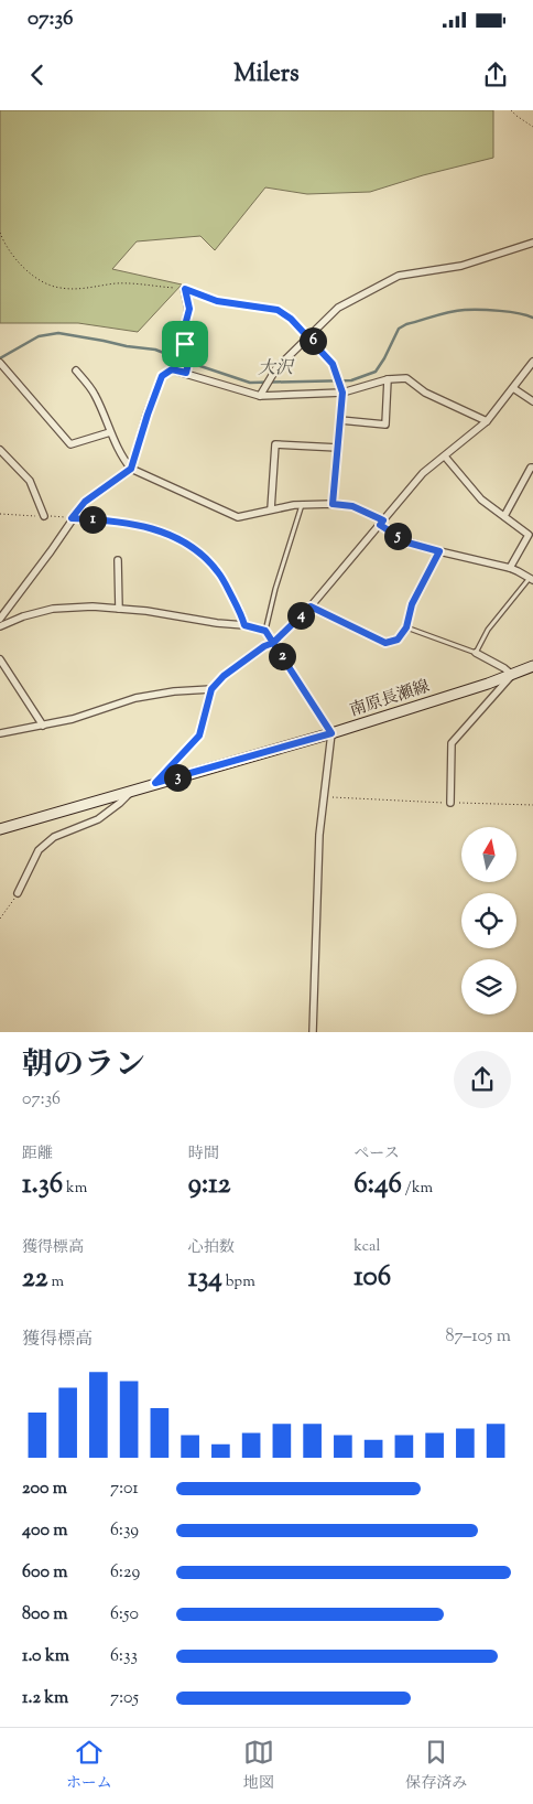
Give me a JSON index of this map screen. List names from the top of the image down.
{
  "streets": {
    "main road": ["南原長瀬線"]
  },
  "water": ["大沢"],
  "north": "top",
  "page": {
    "status": "07:36",
    "header": "Milers",
    "pins": [
      "6",
      "1",
      "5",
      "4",
      "2",
      "3"
    ],
    "heading": ["朝のラン", "07:36"],
    "stats": [
      ["距離", "1.36 km"],
      ["時間", "9:12"],
      ["ペース", "6:46 /km"],
      ["獲得標高", "22 m"],
      ["心拍数", "134 bpm"],
      ["kcal", "106"]
    ],
    "chart": ["獲得標高", "87–105 m"],
    "list": [
      {
        "name": "200 m",
        "note": "7:01"
      },
      {
        "name": "400 m",
        "note": "6:39"
      },
      {
        "name": "600 m",
        "note": "6:29"
      },
      {
        "name": "800 m",
        "note": "6:50"
      },
      {
        "name": "1.0 km",
        "note": "6:33"
      },
      {
        "name": "1.2 km",
        "note": "7:05"
      }
    ],
    "tabs": ["ホーム", "地図", "保存済み"]
  }
}
